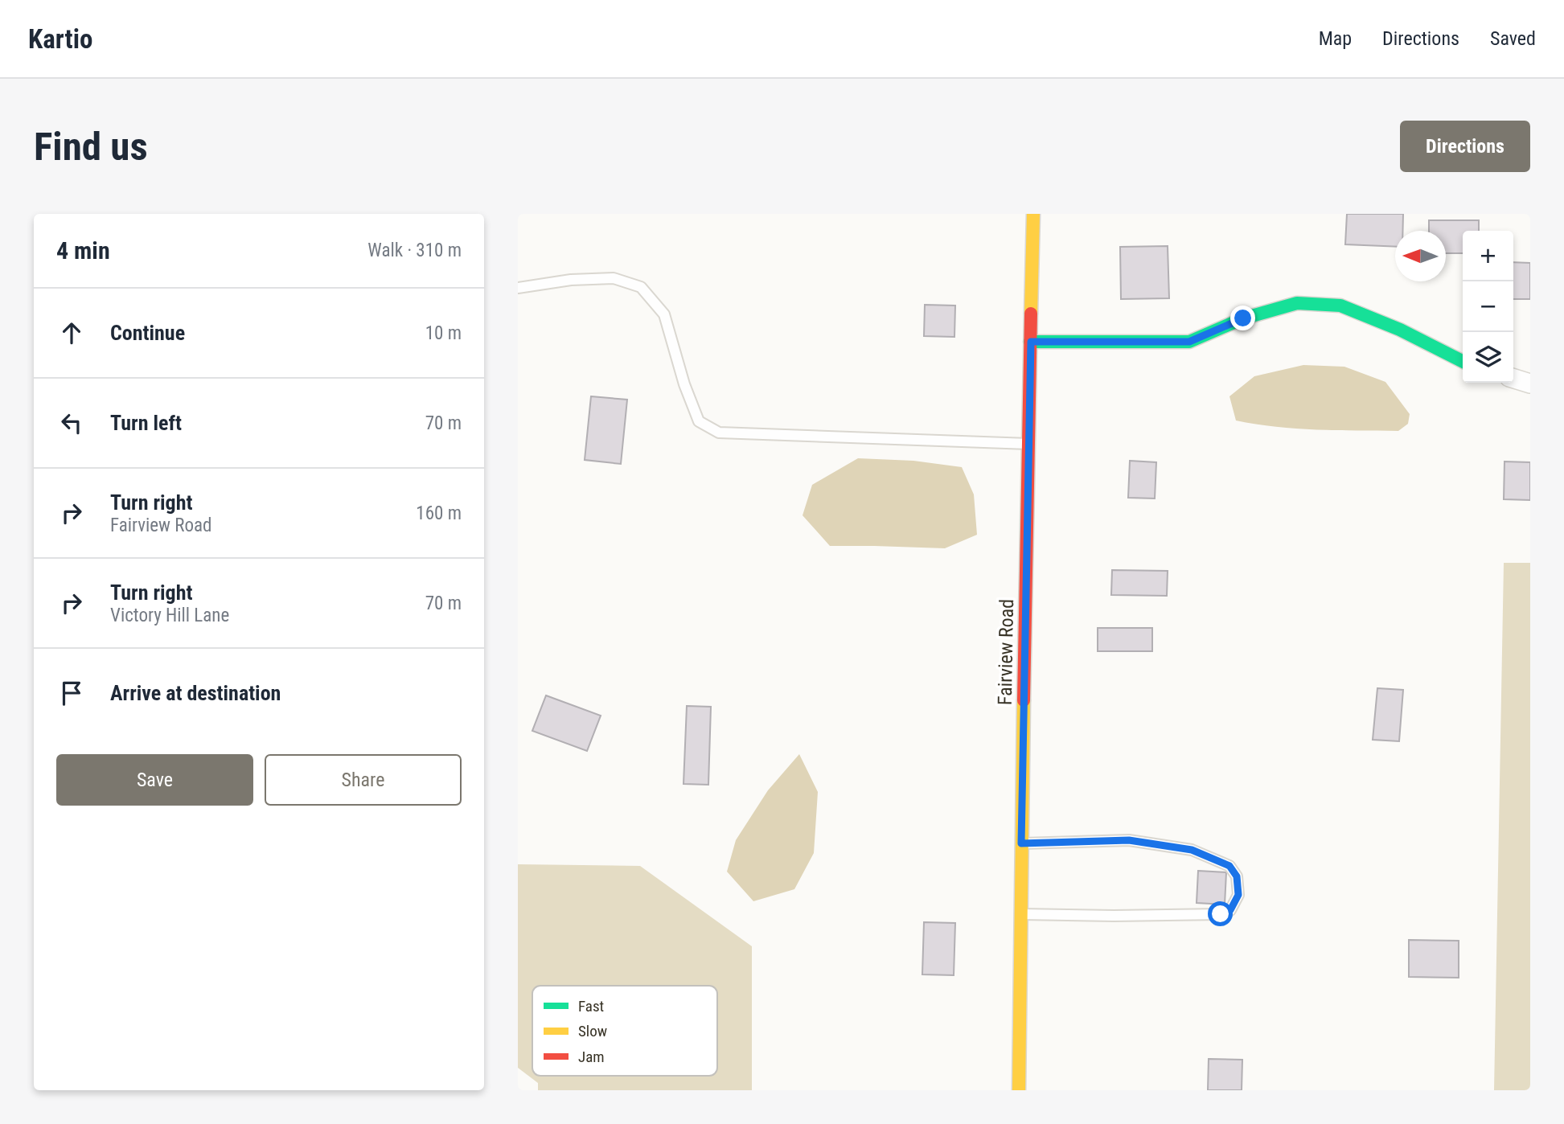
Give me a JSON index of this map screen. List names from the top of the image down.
{
  "streets": {
    "street": ["Fairview Road"]
  },
  "legend": ["Fast", "Slow", "Jam"],
  "north": "left",
  "page": {
    "header": "Kartio",
    "nav": ["Map", "Directions", "Saved"],
    "buttons": [
      "Directions",
      ["Save", "Share"]
    ],
    "title": "Find us",
    "heading": ["4 min", "Walk · 310 m"],
    "map_buttons": ["+", "−"],
    "list": [
      ["Continue", "10 m"],
      ["Turn left", "70 m"],
      ["Turn right", "Fairview Road", "160 m"],
      ["Turn right", "Victory Hill Lane", "70 m"],
      "Arrive at destination"
    ]
  }
}
